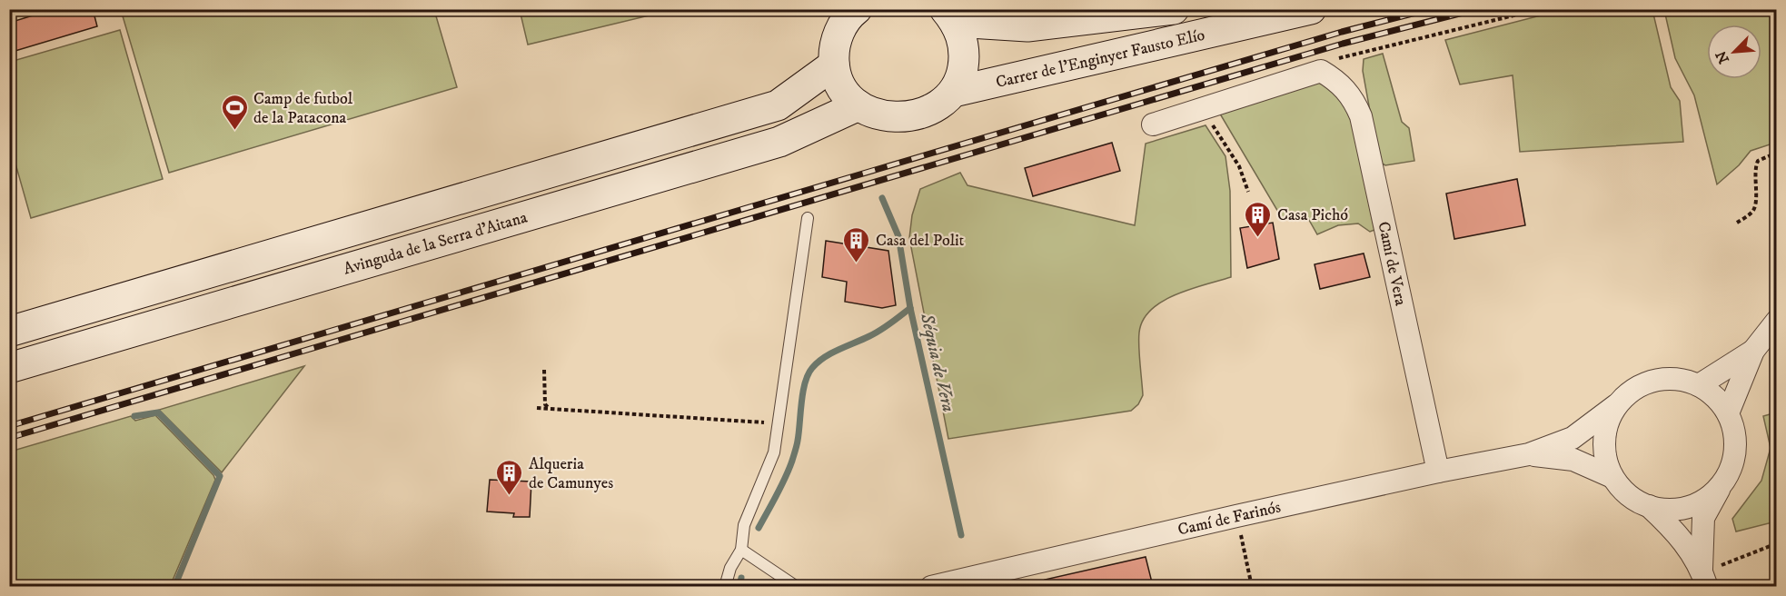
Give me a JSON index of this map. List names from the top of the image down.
{
  "streets": {
    "main road": ["Carrer de l'Enginyer Fausto Elío", "Avinguda de la Serra d'Aitana"],
    "street": ["Camí de Vera", "Camí de Farinós"]
  },
  "crossings": [
    ["Camí de Vera", "Camí de Farinós"]
  ],
  "water": ["Séquia de Vera"],
  "places": {
    "sports": ["Camp de futbol de la Patacona"],
    "building": ["Casa Pichó", "Casa del Polit", "Alqueria de Camunyes"]
  },
  "north": "bottom left"
}
